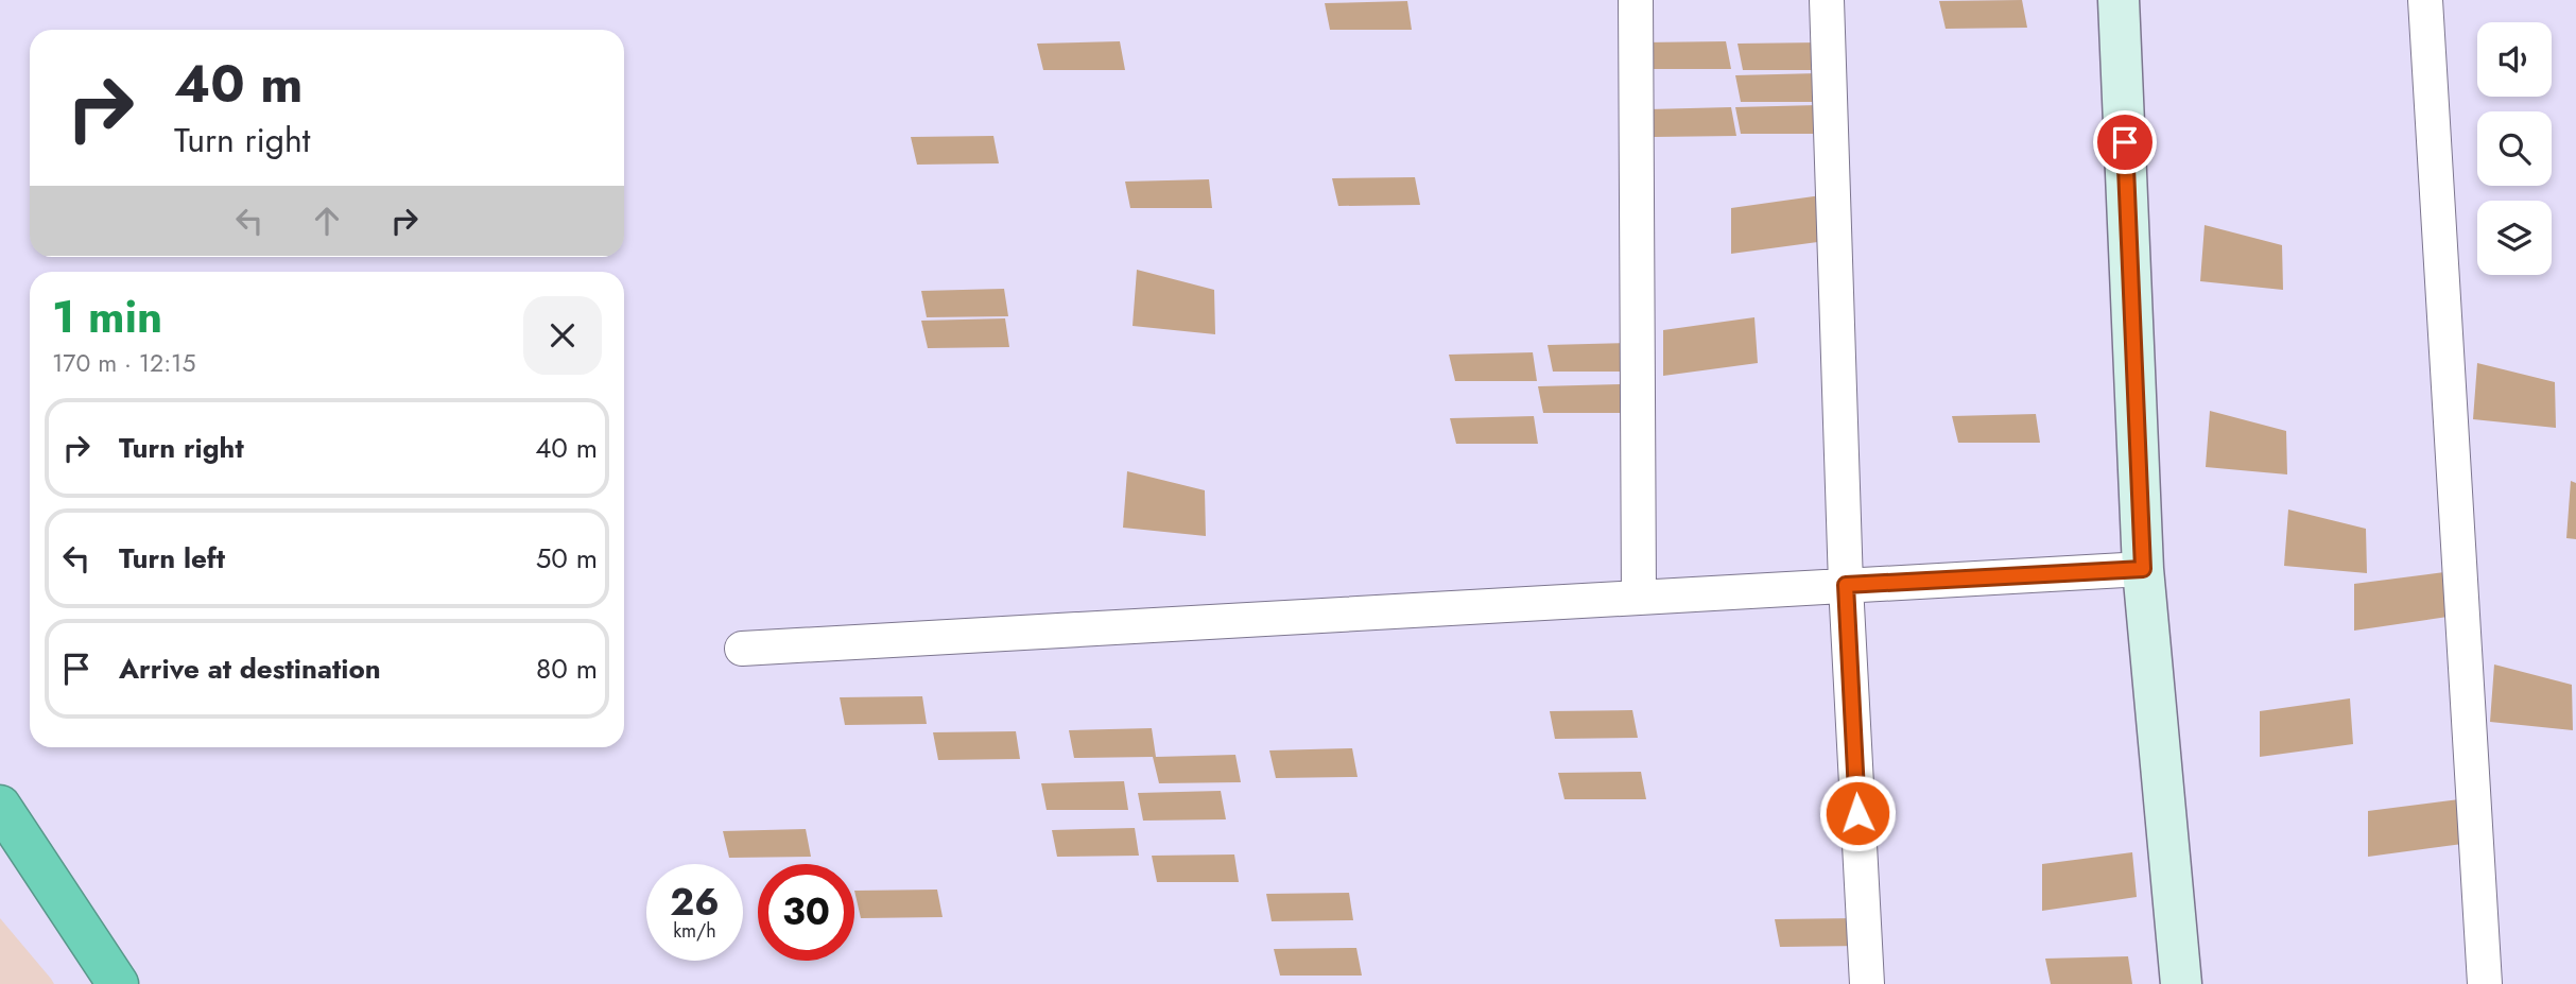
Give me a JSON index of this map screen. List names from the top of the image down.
{
  "page": {
    "turn": ["40 m", "Turn right"],
    "heading": ["1 min", "170 m · 12:15"],
    "list": [
      {
        "name": "Turn right",
        "value": "40 m"
      },
      {
        "name": "Turn left",
        "value": "50 m"
      },
      {
        "name": "Arrive at destination",
        "value": "80 m"
      }
    ],
    "speed": "26 km/h",
    "limit": "30"
  }
}
